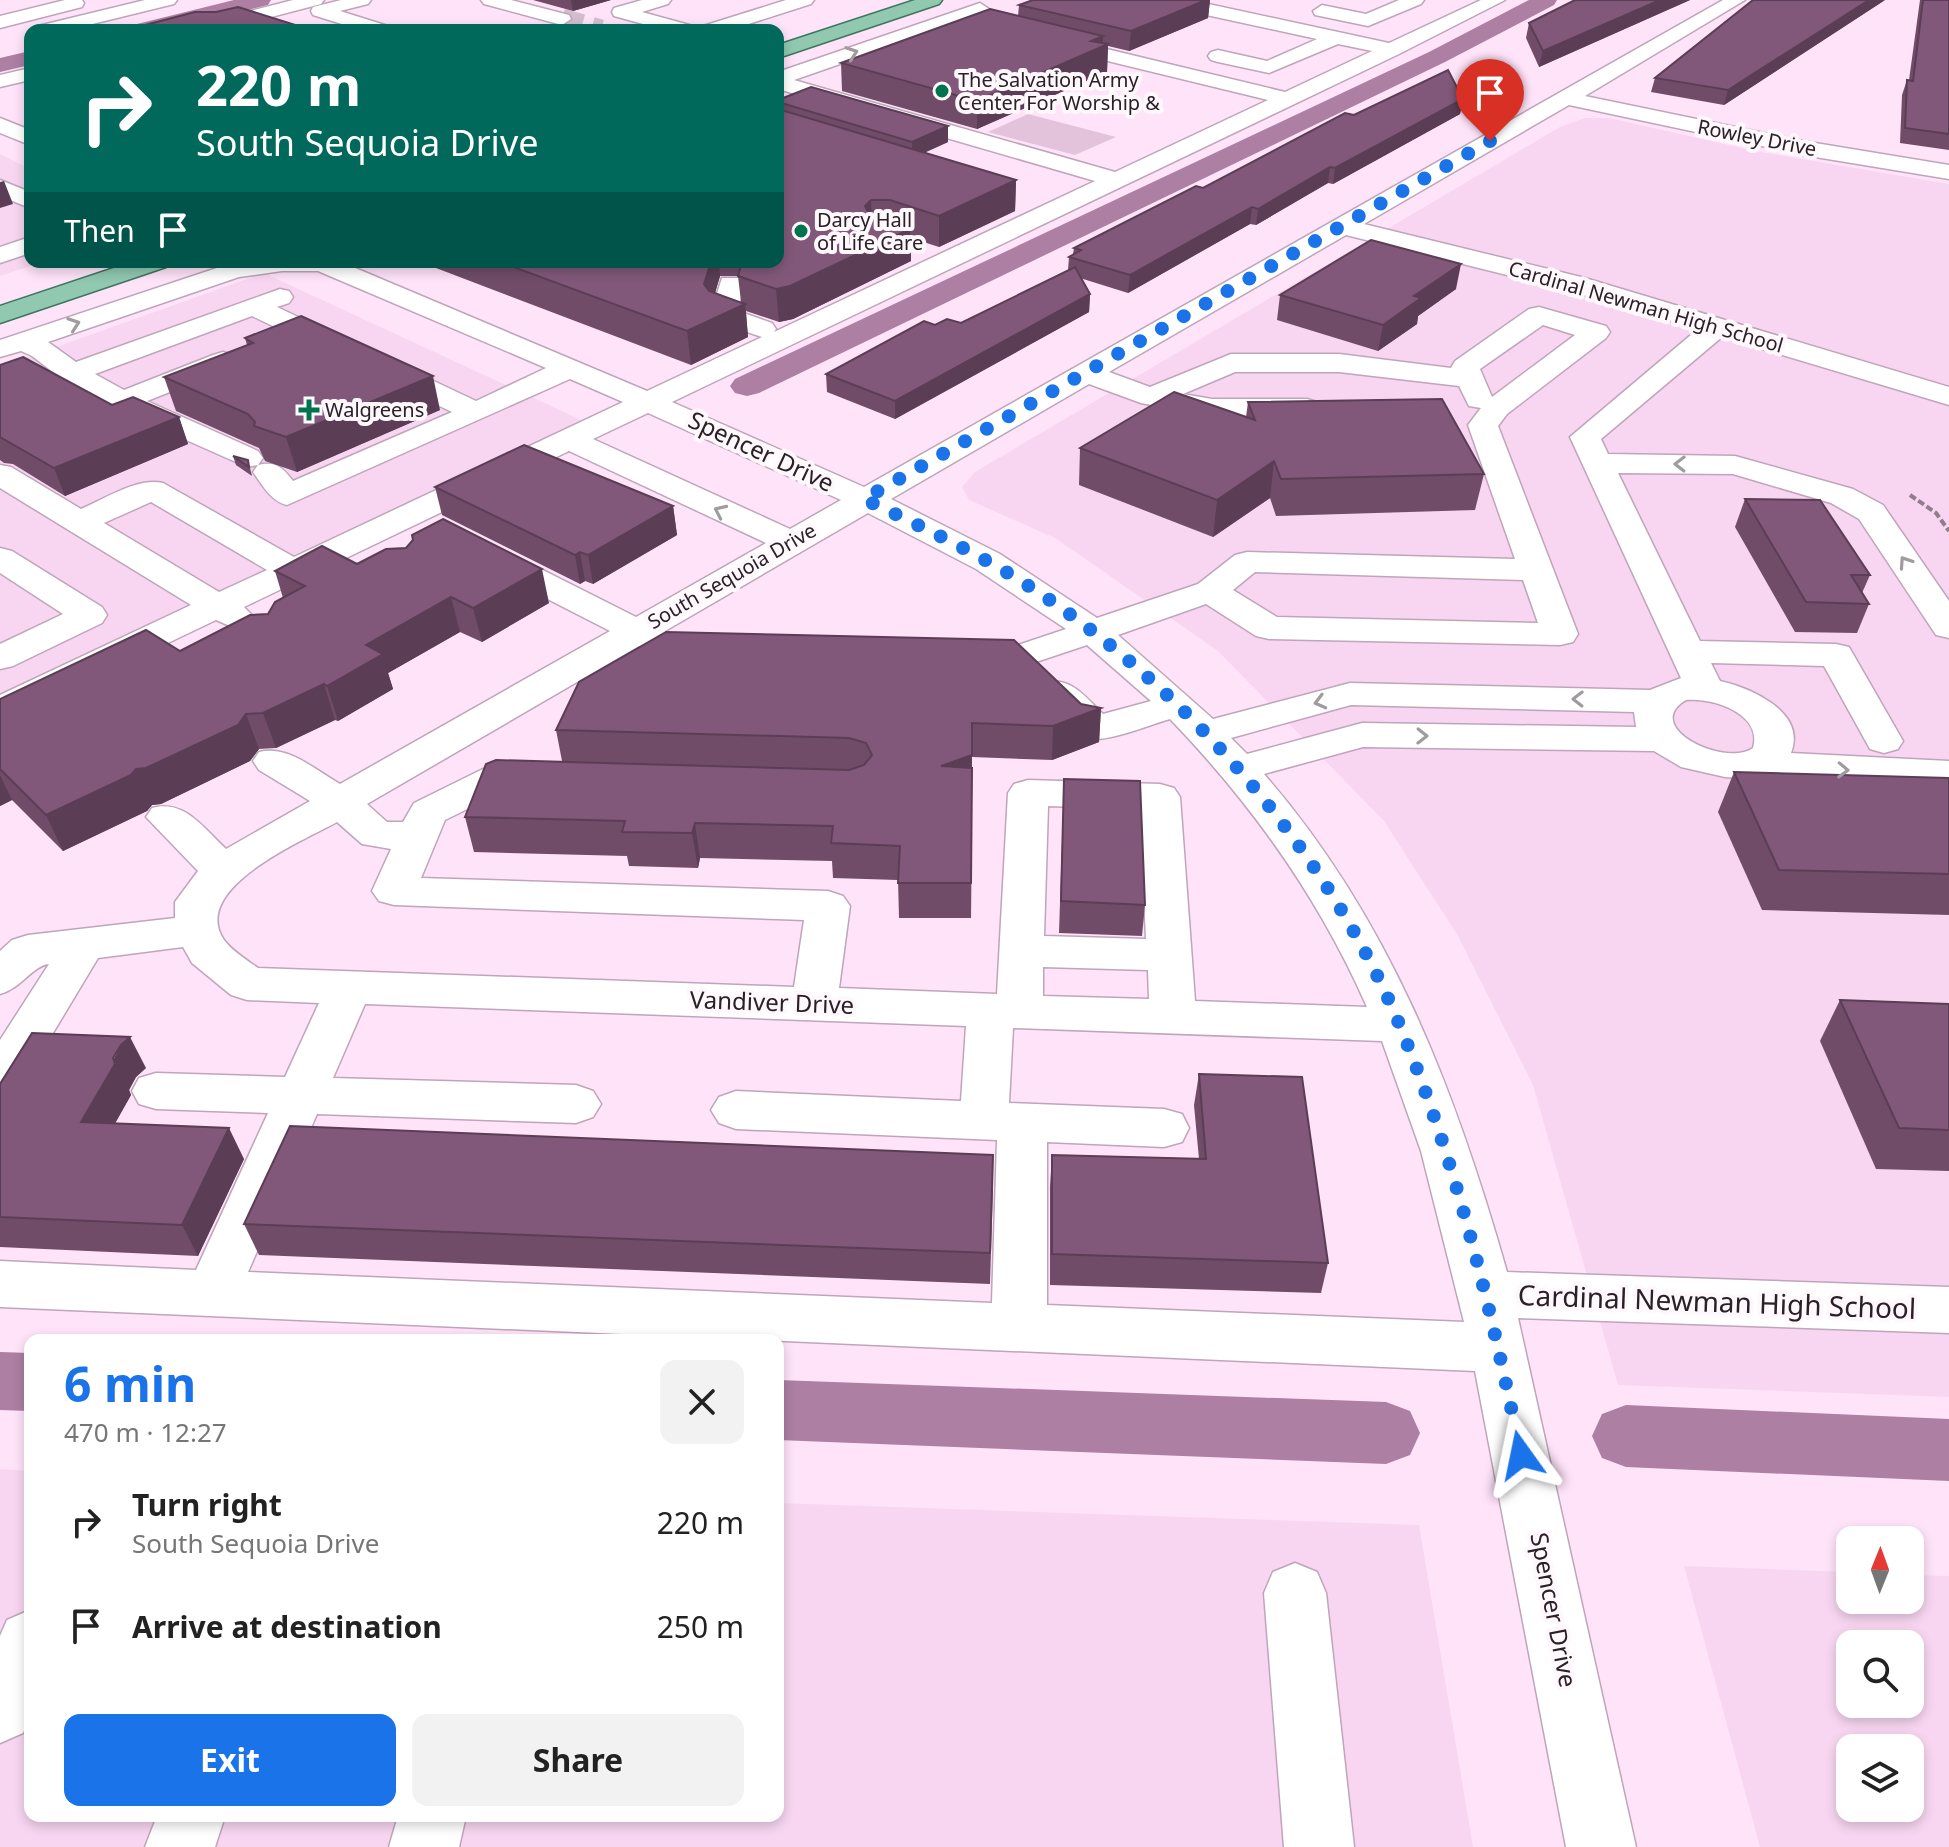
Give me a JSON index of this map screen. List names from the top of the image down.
{
  "streets": {
    "street": [
      "Rowley Drive",
      "Cardinal Newman High School",
      "Spencer Drive",
      "South Sequoia Drive",
      "Vandiver Drive"
    ]
  },
  "crossings": [
    ["Rowley Drive", "South Sequoia Drive"],
    ["Cardinal Newman High School", "Spencer Drive"],
    ["Cardinal Newman High School", "South Sequoia Drive"],
    ["Spencer Drive", "South Sequoia Drive"],
    ["Spencer Drive", "Vandiver Drive"],
    ["South Sequoia Drive", "Vandiver Drive"]
  ],
  "places": {
    "other": ["The Salvation Army Center For Worship &", "Darcy Hall of Life Care"],
    "health": ["Walgreens"]
  },
  "north": "top",
  "page": {
    "turn": ["220 m", "South Sequoia Drive"],
    "then": "Then",
    "heading": ["6 min", "470 m · 12:27"],
    "list": [
      {
        "name": "Turn right",
        "note": "South Sequoia Drive",
        "value": "220 m"
      },
      {
        "name": "Arrive at destination",
        "value": "250 m"
      }
    ],
    "buttons": ["Exit", "Share"]
  }
}
